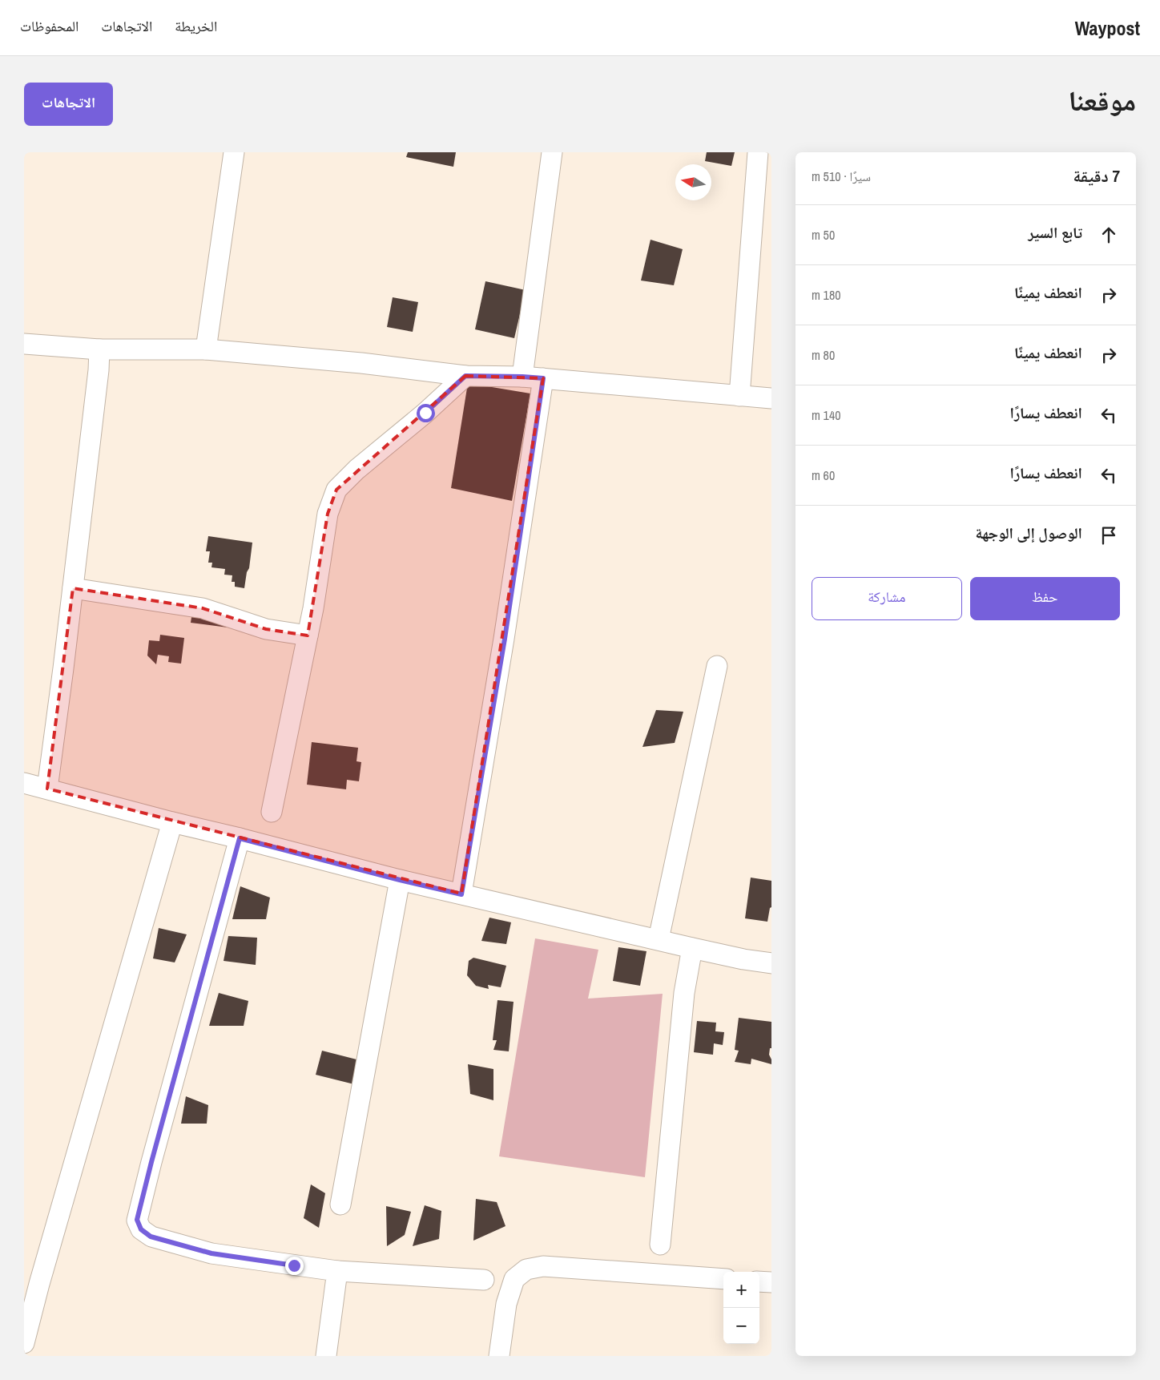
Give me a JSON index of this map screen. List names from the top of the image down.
{
  "north": "left",
  "page": {
    "header": "Waypost",
    "nav": ["الخريطة", "الاتجاهات", "المحفوظات"],
    "title": "موقعنا",
    "buttons": [
      "الاتجاهات",
      ["حفظ", "مشاركة"]
    ],
    "heading": ["7 دقيقة", "سيرًا · 510 m"],
    "list": [
      ["تابع السير", "50 m"],
      ["انعطف يمينًا", "180 m"],
      ["انعطف يمينًا", "80 m"],
      ["انعطف يسارًا", "140 m"],
      ["انعطف يسارًا", "60 m"],
      "الوصول إلى الوجهة"
    ],
    "map_buttons": ["+", "−"]
  }
}
